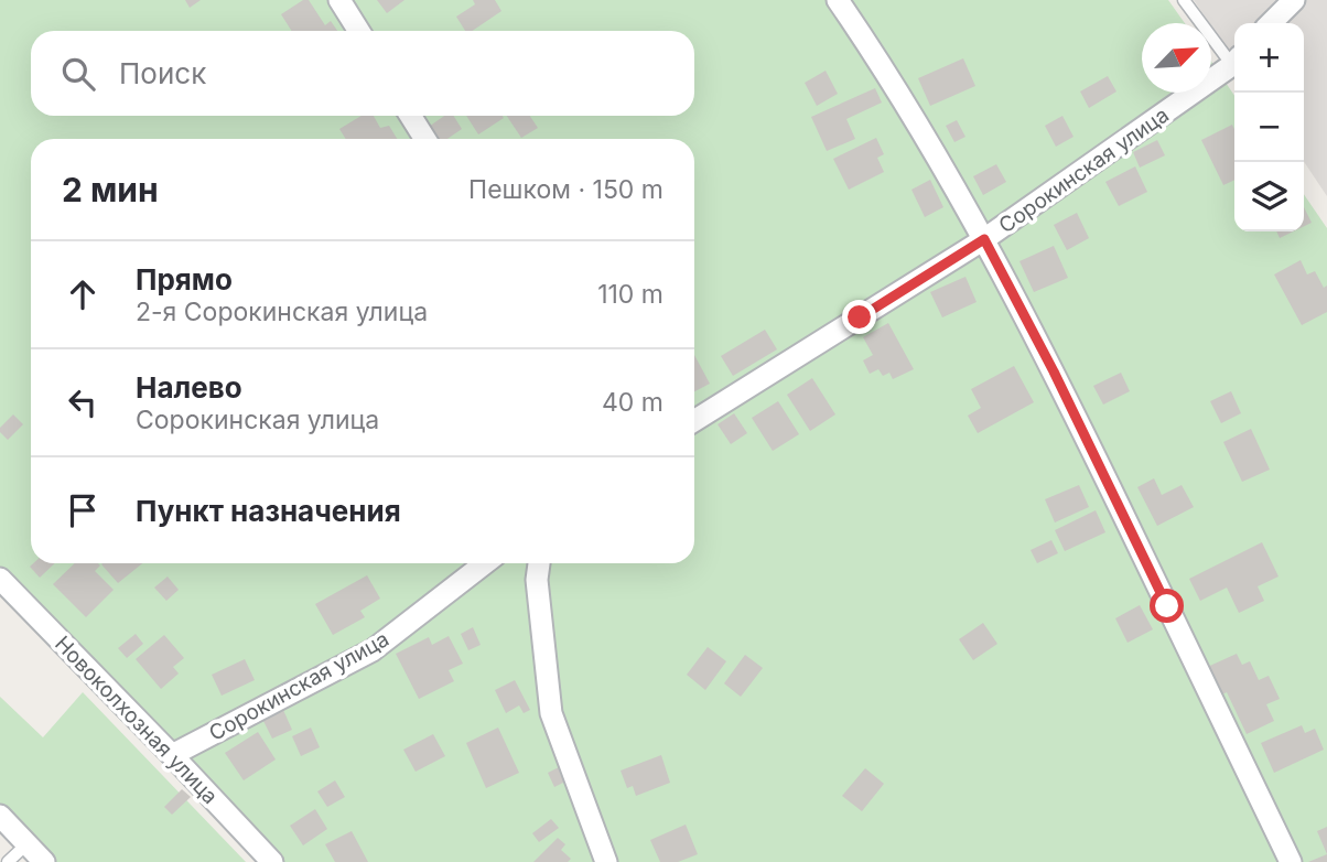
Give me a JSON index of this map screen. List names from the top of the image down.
{
  "streets": {
    "street": ["Сорокинская улица", "Новоколхозная улица"]
  },
  "crossings": [
    ["Сорокинская улица", "Новоколхозная улица"]
  ],
  "north": "top right",
  "page": {
    "map_buttons": ["+", "−"],
    "search": "Поиск",
    "heading": ["2 мин", "Пешком · 150 m"],
    "list": [
      ["Прямо", "2-я Сорокинская улица", "110 m"],
      ["Налево", "Сорокинская улица", "40 m"],
      "Пункт назначения"
    ]
  }
}
